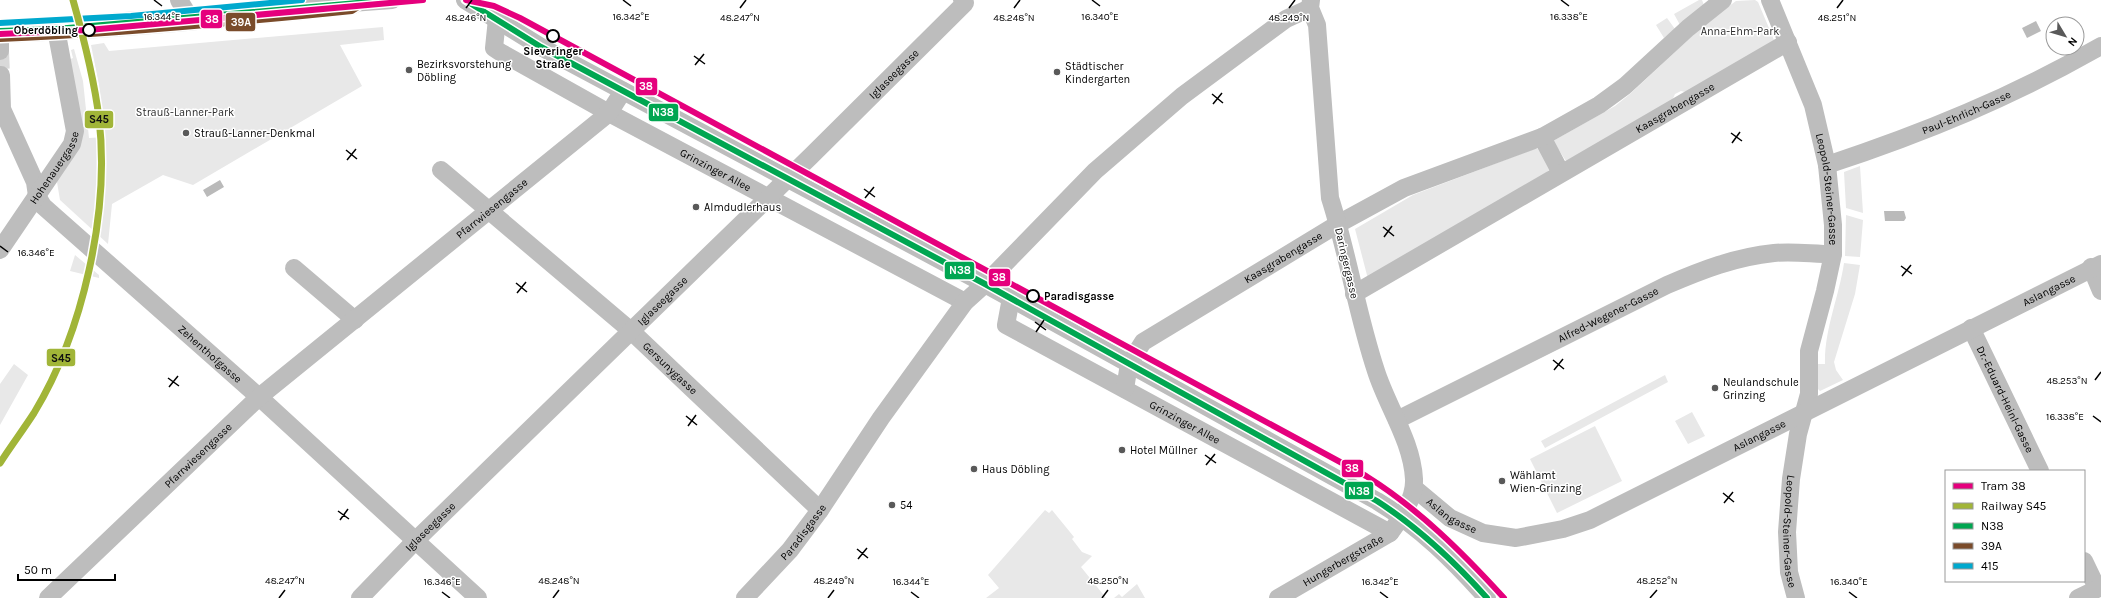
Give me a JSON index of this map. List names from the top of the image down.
{
  "streets": {
    "street": [
      "Iglaseegasse",
      "Kaasgrabengasse",
      "Paul-Ehrlich-Gasse",
      "Hohenauergasse",
      "Grinzinger Allee",
      "Leopold-Steiner-Gasse",
      "Pfarrwiesengasse",
      "Daringergasse",
      "Aslangasse",
      "Alfred-Wegener-Gasse",
      "Zehenthofgasse",
      "Gersunygasse",
      "Dr.-Eduard-Heinl-Gasse",
      "Paradisgasse",
      "Hungerbergstraße"
    ]
  },
  "crossings": [
    ["Iglaseegasse", "Grinzinger Allee"],
    ["Iglaseegasse", "Zehenthofgasse"],
    ["Iglaseegasse", "Gersunygasse"],
    ["Kaasgrabengasse", "Grinzinger Allee"],
    ["Kaasgrabengasse", "Leopold-Steiner-Gasse"],
    ["Kaasgrabengasse", "Daringergasse"],
    ["Paul-Ehrlich-Gasse", "Leopold-Steiner-Gasse"],
    ["Hohenauergasse", "Zehenthofgasse"],
    ["Grinzinger Allee", "Pfarrwiesengasse"],
    ["Grinzinger Allee", "Daringergasse"],
    ["Grinzinger Allee", "Paradisgasse"],
    ["Grinzinger Allee", "Hungerbergstraße"],
    ["Leopold-Steiner-Gasse", "Aslangasse"],
    ["Leopold-Steiner-Gasse", "Alfred-Wegener-Gasse"],
    ["Pfarrwiesengasse", "Zehenthofgasse"],
    ["Pfarrwiesengasse", "Gersunygasse"],
    ["Daringergasse", "Aslangasse"],
    ["Daringergasse", "Alfred-Wegener-Gasse"],
    ["Daringergasse", "Paradisgasse"],
    ["Daringergasse", "Hungerbergstraße"],
    ["Aslangasse", "Dr.-Eduard-Heinl-Gasse"],
    ["Gersunygasse", "Paradisgasse"]
  ],
  "parks": ["Anna-Ehm-Park", "Strauß-Lanner-Park"],
  "places": [
    "Oberdöbling",
    "Sieveringer Straße",
    "Bezirksvorstehung Döbling",
    "Städtischer Kindergarten",
    "Strauß-Lanner-Denkmal",
    "Almdudlerhaus",
    "Paradisgasse",
    "Neulandschule Grinzing",
    "Hotel Müllner",
    "Haus Döbling",
    "Wählamt Wien-Grinzing",
    "54"
  ],
  "lines": [
    "tram line 38",
    "rail line S45",
    "transit line N38",
    "transit line 415",
    "transit line 39A"
  ],
  "legend": [
    "Tram 38",
    "Railway S45",
    "N38",
    "39A",
    "415"
  ],
  "scale_bar": "50 m",
  "north": "bottom right",
  "coordinates": [
    "16.344°E",
    "16.342°E",
    "16.340°E",
    "16.338°E",
    "48.251°N",
    "48.246°N",
    "48.247°N",
    "48.248°N",
    "48.249°N",
    "16.346°E",
    "48.253°N",
    "48.250°N",
    "48.252°N"
  ]
}
